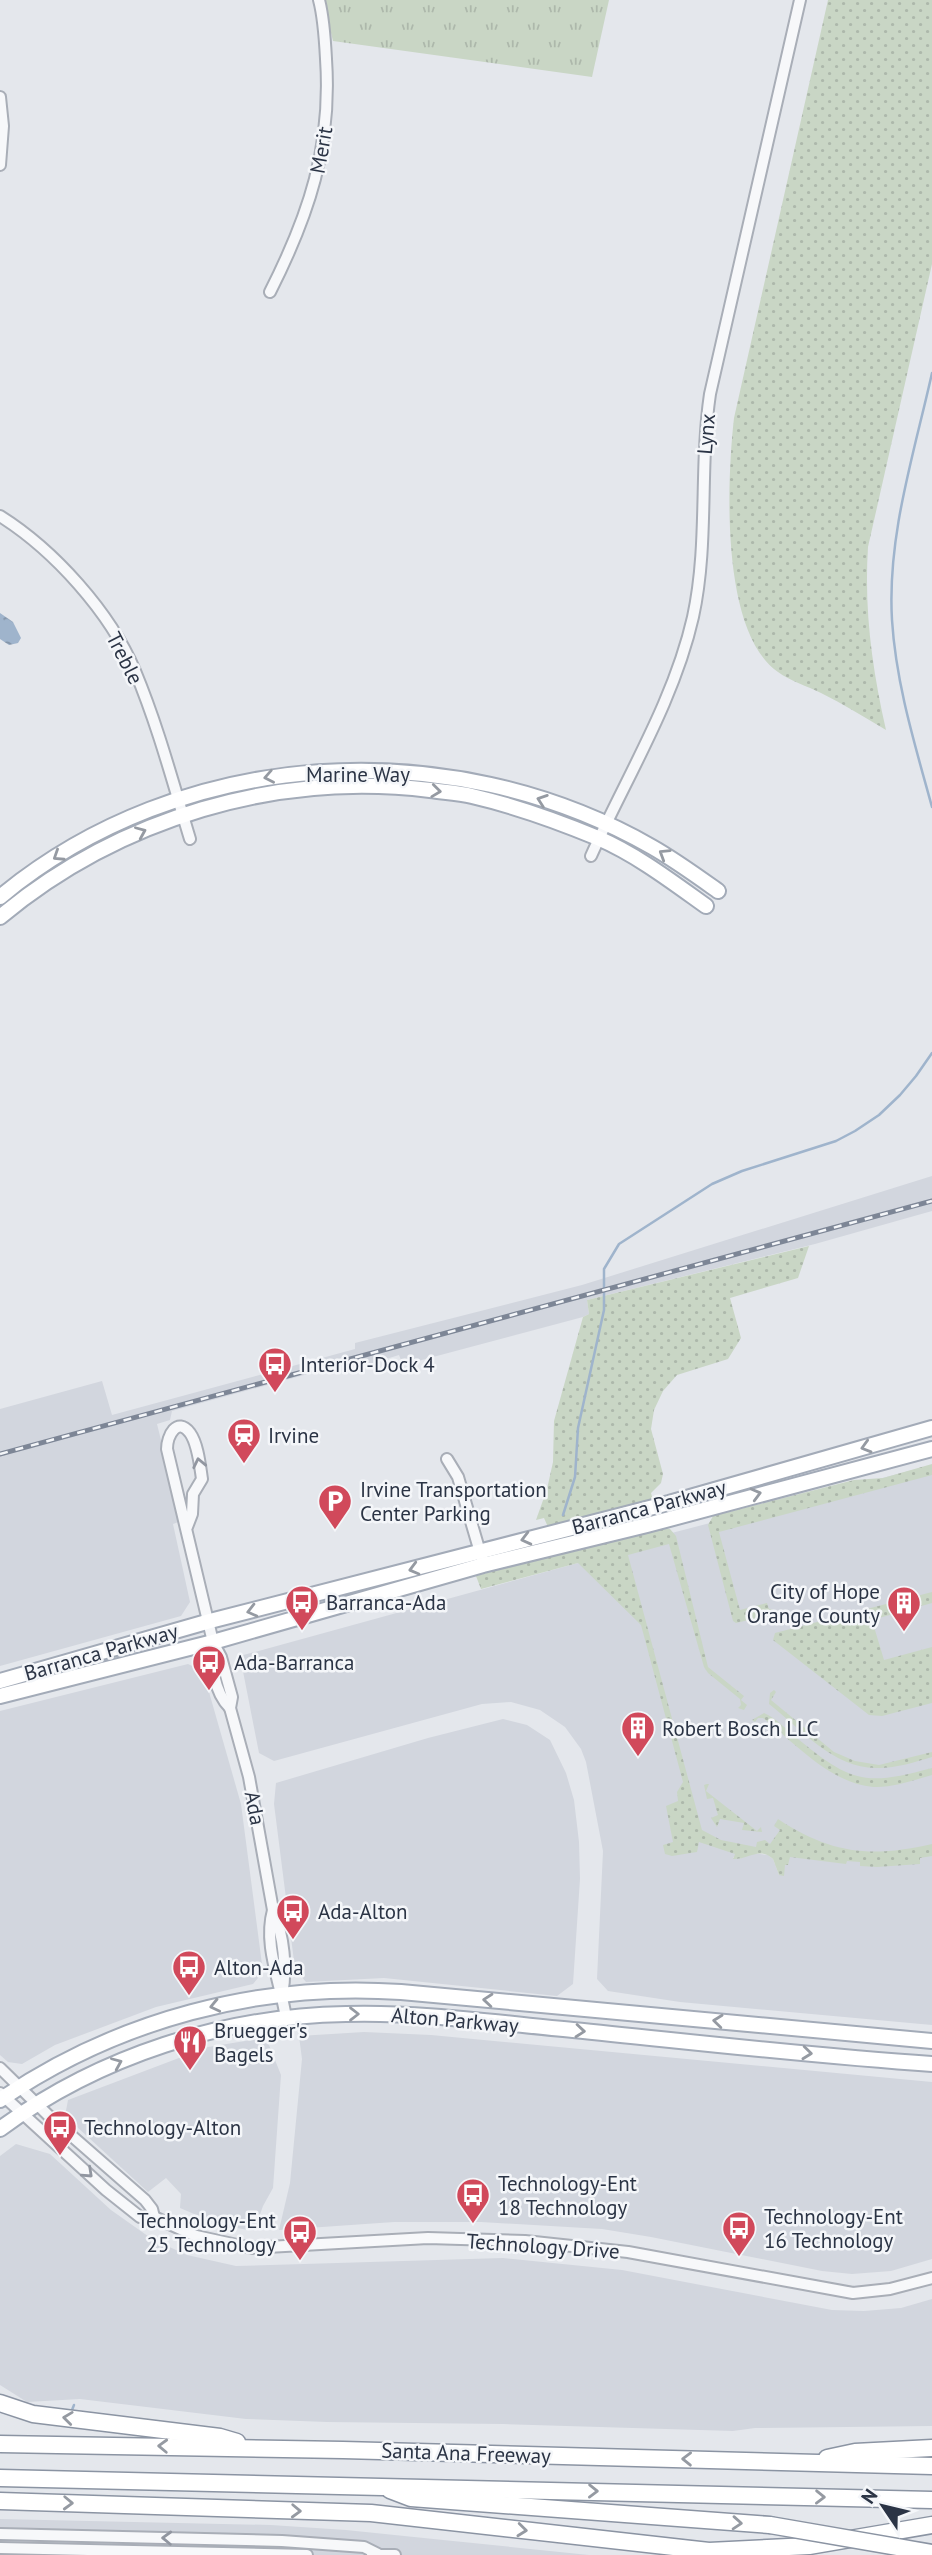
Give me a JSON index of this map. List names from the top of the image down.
{
  "streets": {
    "highway": ["Santa Ana Freeway"],
    "main road": ["Marine Way", "Barranca Parkway", "Alton Parkway"],
    "street": [
      "Merit",
      "Lynx",
      "Treble",
      "Ada",
      "Technology Drive"
    ]
  },
  "crossings": [
    ["Lynx", "Marine Way"],
    ["Treble", "Marine Way"],
    ["Barranca Parkway", "Ada"],
    ["Ada", "Alton Parkway"],
    ["Alton Parkway", "Technology Drive"]
  ],
  "places": {
    "bus stop": [
      "Interior-Dock 4",
      "Barranca-Ada",
      "Ada-Barranca",
      "Ada-Alton",
      "Alton-Ada",
      "Technology-Alton",
      "Technology-Ent 18 Technology",
      "Technology-Ent 16 Technology",
      "Technology-Ent 25 Technology"
    ],
    "station": ["Irvine"],
    "parking": ["Irvine Transportation Center Parking"],
    "building": ["City of Hope Orange County", "Robert Bosch LLC"],
    "restaurant": ["Bruegger's Bagels"]
  },
  "north": "top left"
}
